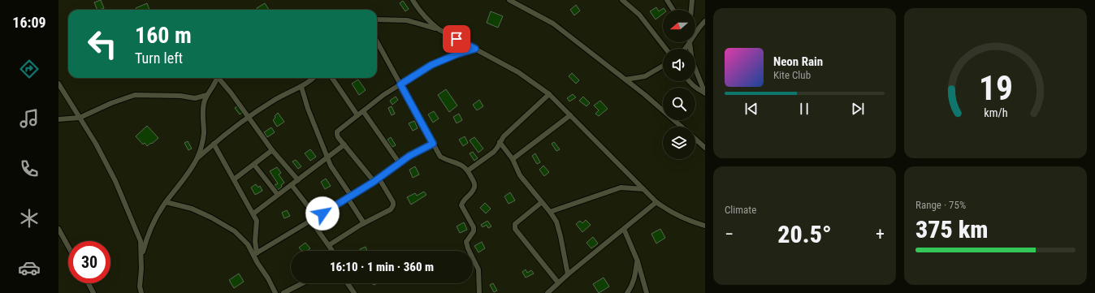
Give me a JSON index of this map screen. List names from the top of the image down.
{
  "north": "left",
  "page": {
    "tabs": "16:09",
    "turn": ["160 m", "Turn left"],
    "song": ["Neon Rain", "Kite Club"],
    "tile": [
      "Climate",
      ["Range · 75%", "375 km"]
    ],
    "heat": ["−", "20.5°", "+"],
    "limit": "30",
    "trip": "16:10 · 1 min · 360 m",
    "gauge": ["19", "km/h"]
  }
}
